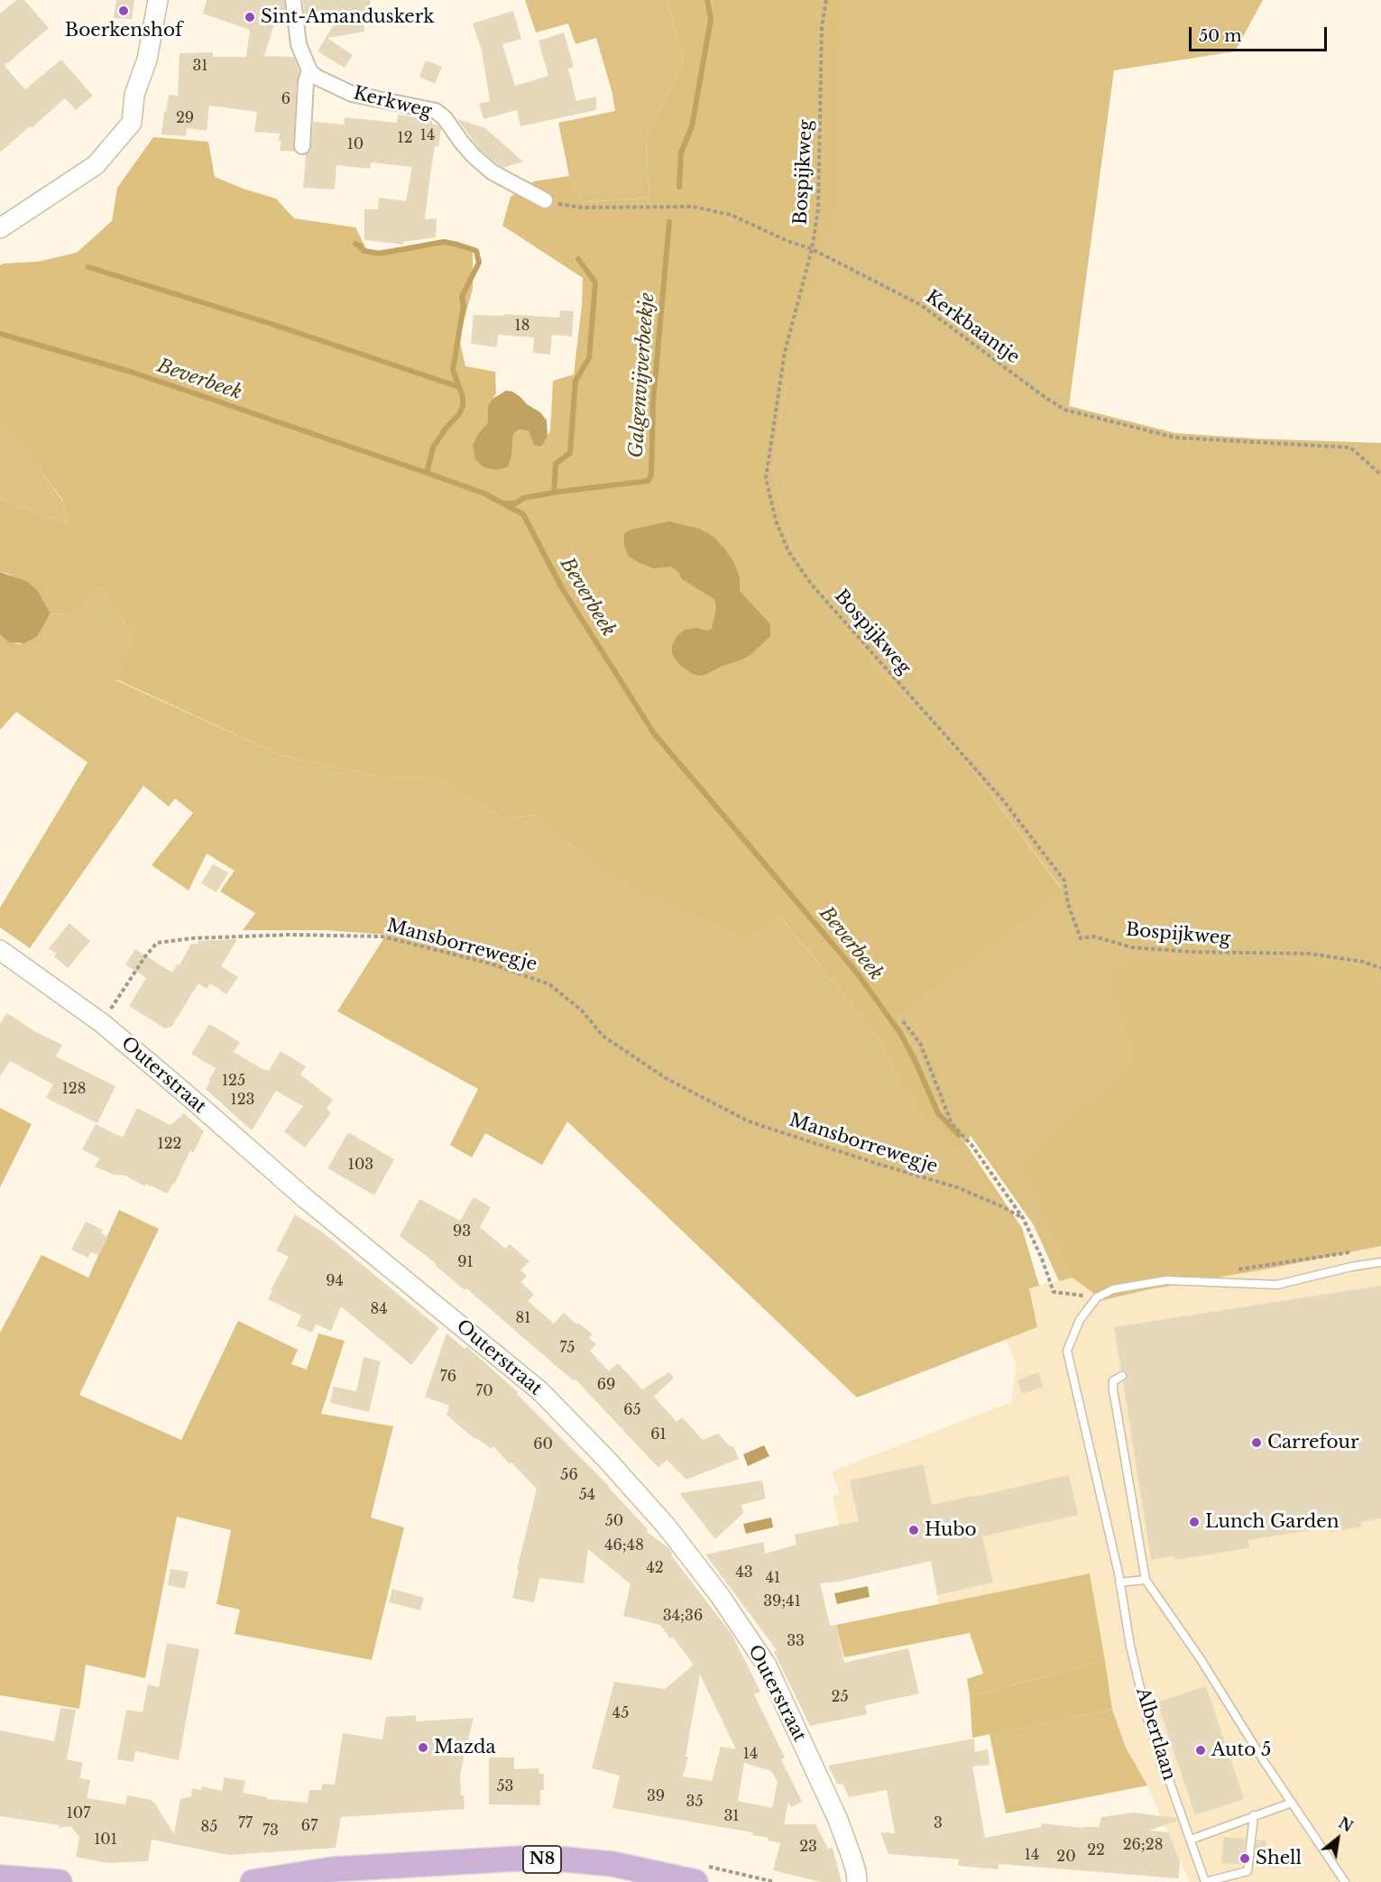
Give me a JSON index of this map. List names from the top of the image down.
{
  "streets": {
    "main road": ["N8"],
    "street": ["Kerkweg", "Outerstraat"],
    "lane": ["Albertlaan"],
    "path": ["Bospijkweg", "Kerkbaantje", "Mansborrewegje"]
  },
  "crossings": [
    ["Kerkweg", "Kerkbaantje"],
    ["Bospijkweg", "Kerkbaantje"],
    ["Mansborrewegje", "Outerstraat"]
  ],
  "water": ["Galgenvijverbeekje", "Beverbeek"],
  "places": [
    "Boerkenshof",
    "Sint-Amanduskerk",
    "Carrefour",
    "Lunch Garden",
    "Hubo",
    "Mazda",
    "Auto 5",
    "Shell"
  ],
  "house_numbers": [
    "31",
    "6",
    "29",
    "14",
    "12",
    "10",
    "18",
    "125",
    "128",
    "123",
    "122",
    "103",
    "93",
    "91",
    "94",
    "84",
    "81",
    "75",
    "76",
    "69",
    "70",
    "65",
    "61",
    "60",
    "56",
    "54",
    "50",
    "46;48",
    "42",
    "43",
    "41",
    "39;41",
    "34;36",
    "33",
    "25",
    "45",
    "14",
    "53",
    "39",
    "35",
    "107",
    "31",
    "77",
    "3",
    "67",
    "85",
    "73",
    "101",
    "26;28",
    "23",
    "22",
    "14",
    "20"
  ],
  "scale_bar": "50 m",
  "north": "top right"
}
